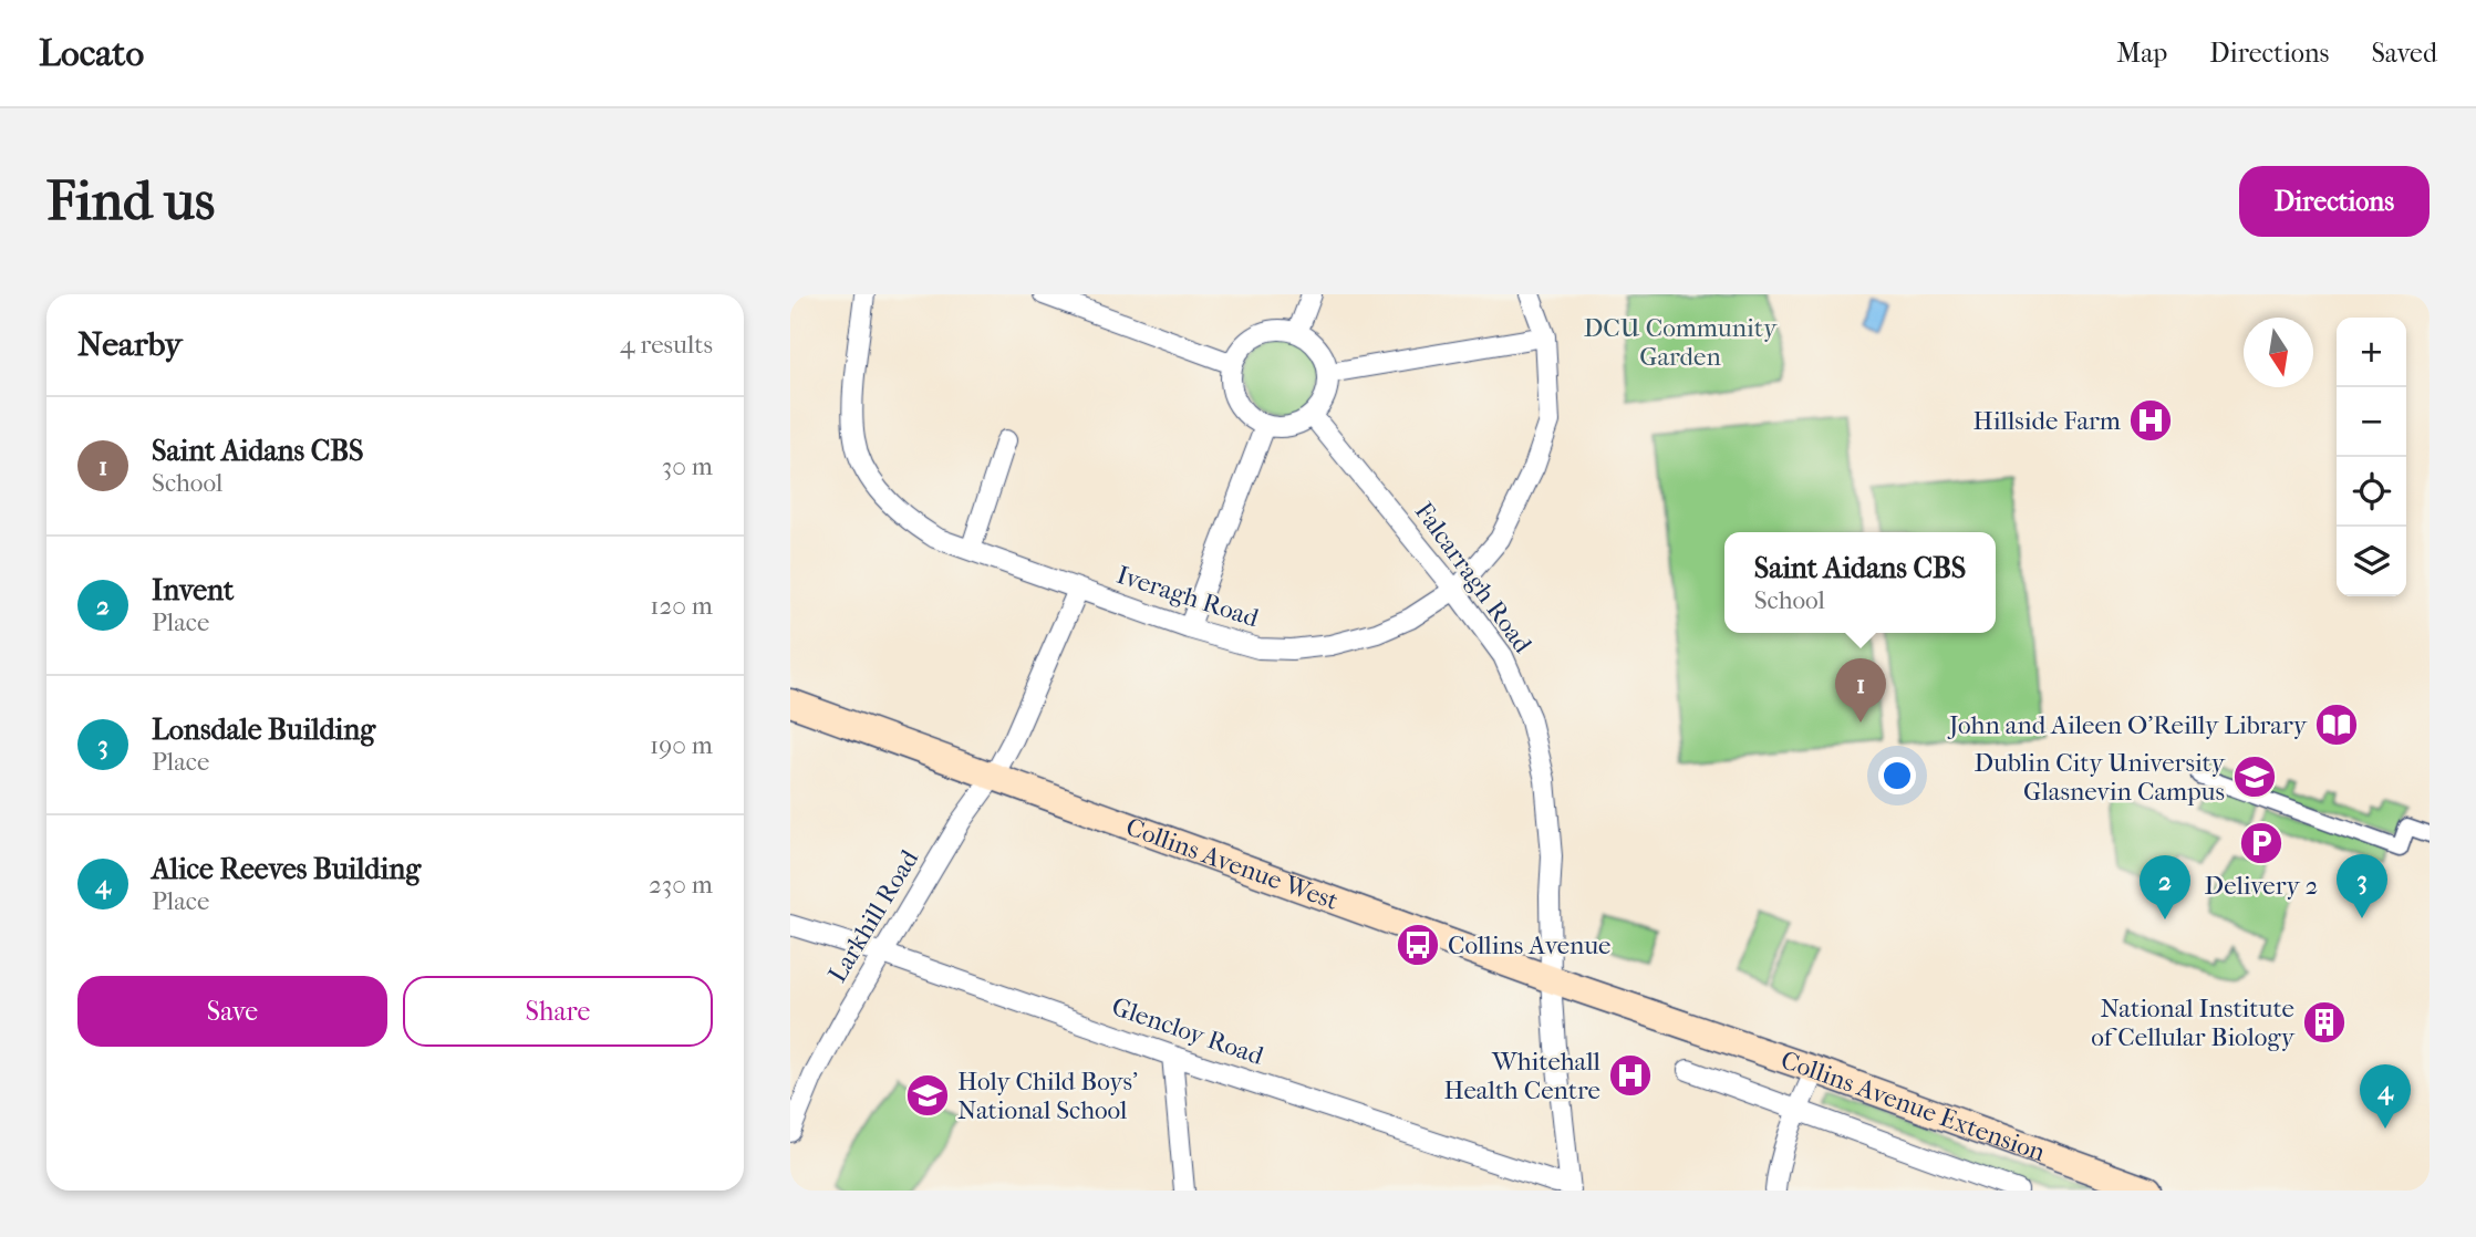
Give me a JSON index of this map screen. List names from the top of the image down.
{
  "streets": {
    "main road": ["Collins Avenue West", "Collins Avenue Extension"],
    "street": [
      "Falcarragh Road",
      "Iveragh Road",
      "Larkhill Road",
      "Glencloy Road"
    ]
  },
  "crossings": [
    ["Falcarragh Road", "Iveragh Road"],
    ["Falcarragh Road", "Collins Avenue West"],
    ["Iveragh Road", "Collins Avenue West"],
    ["Iveragh Road", "Larkhill Road"],
    ["Collins Avenue West", "Larkhill Road"],
    ["Collins Avenue West", "Collins Avenue Extension"],
    ["Larkhill Road", "Glencloy Road"]
  ],
  "parks": ["DCU Community Garden"],
  "places": {
    "hospital": ["Hillside Farm", "Whitehall Health Centre"],
    "library": ["John and Aileen O'Reilly Library"],
    "school or university": ["Dublin City University Glasnevin Campus", "Holy Child Boys' National School"],
    "parking": ["Delivery 2"],
    "bus stop": ["Collins Avenue"],
    "building": ["National Institute of Cellular Biology"]
  },
  "north": "bottom",
  "page": {
    "header": "Locato",
    "nav": ["Map", "Directions", "Saved"],
    "buttons": [
      "Directions",
      ["Save", "Share"]
    ],
    "title": "Find us",
    "heading": ["Nearby", "4 results"],
    "map_buttons": ["+", "−"],
    "list": [
      {
        "mark": "1",
        "name": "Saint Aidans CBS",
        "note": "School",
        "value": "30 m"
      },
      {
        "mark": "2",
        "name": "Invent",
        "note": "Place",
        "value": "120 m"
      },
      {
        "mark": "3",
        "name": "Lonsdale Building",
        "note": "Place",
        "value": "190 m"
      },
      {
        "mark": "4",
        "name": "Alice Reeves Building",
        "note": "Place",
        "value": "230 m"
      }
    ],
    "popup": ["Saint Aidans CBS", "School"],
    "pins": [
      "1",
      "3",
      "2",
      "4"
    ]
  }
}
